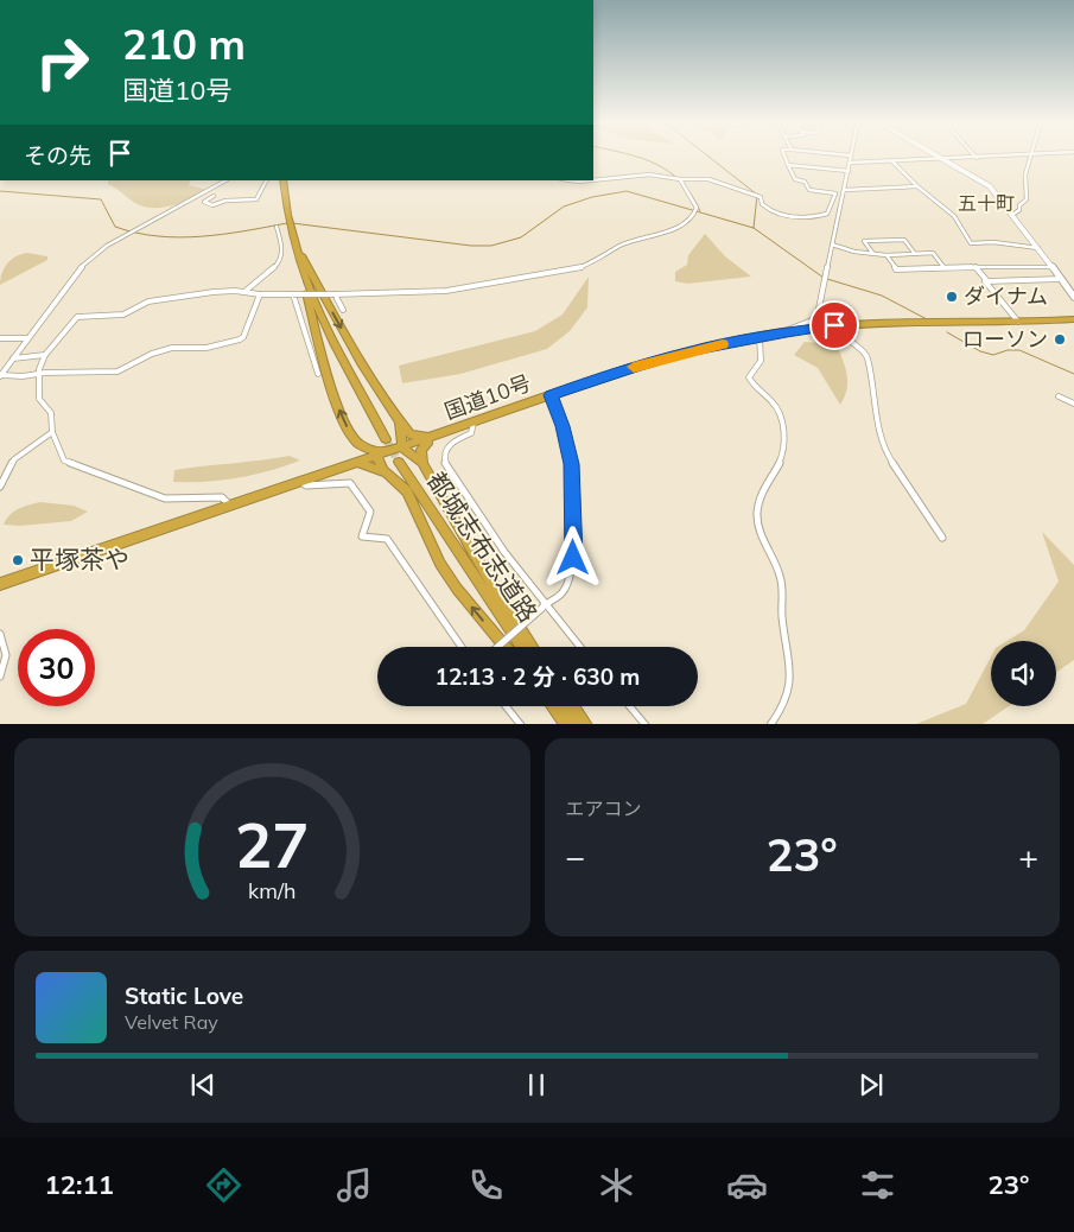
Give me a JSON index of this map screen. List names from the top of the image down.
{
  "streets": {
    "highway": ["国道10号", "都城志布志道路"]
  },
  "districts": ["五十町"],
  "places": ["ダイナム", "ローソン", "平塚茶や"],
  "page": {
    "turn": ["210 m", "国道10号"],
    "then": "その先",
    "limit": "30",
    "trip": "12:13 · 2 分 · 630 m",
    "tile": "エアコン",
    "heat": ["−", "23°", "+"],
    "song": ["Static Love", "Velvet Ray"],
    "tabs": ["12:11", "23°"],
    "gauge": ["27", "km/h"]
  }
}
